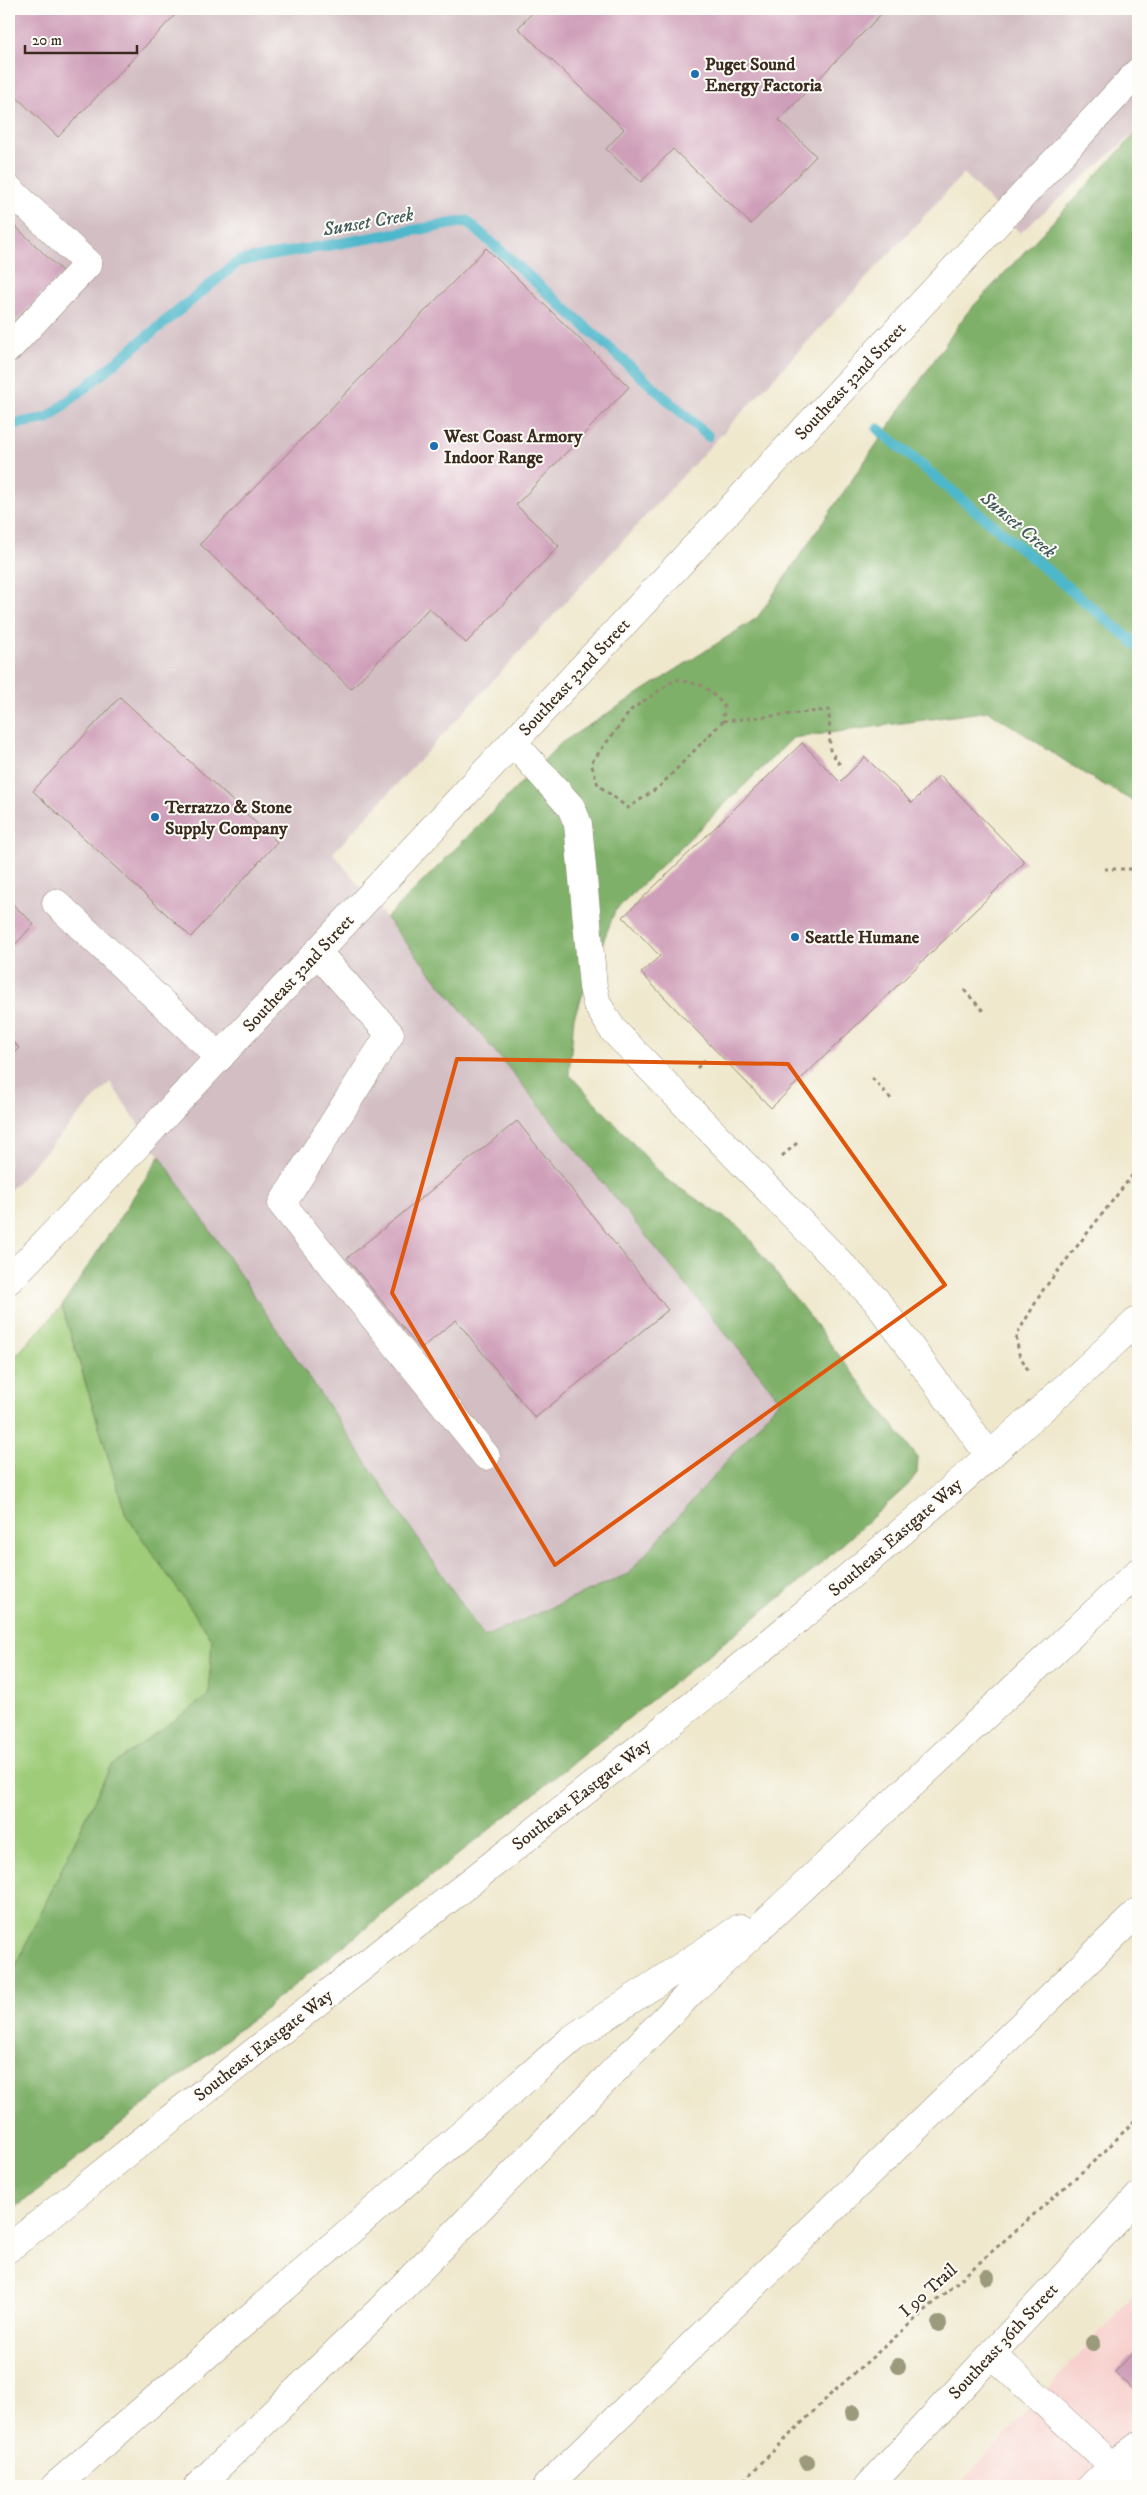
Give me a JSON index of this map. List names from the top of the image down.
{
  "streets": {
    "main road": ["Southeast 32nd Street", "Southeast Eastgate Way", "Southeast 36th Street"],
    "path": ["I 90 Trail"]
  },
  "water": ["Sunset Creek"],
  "places": [
    "Puget Sound Energy Factoria",
    "West Coast Armory Indoor Range",
    "Terrazzo & Stone Supply Company",
    "Seattle Humane"
  ],
  "scale_bar": "20 m"
}
